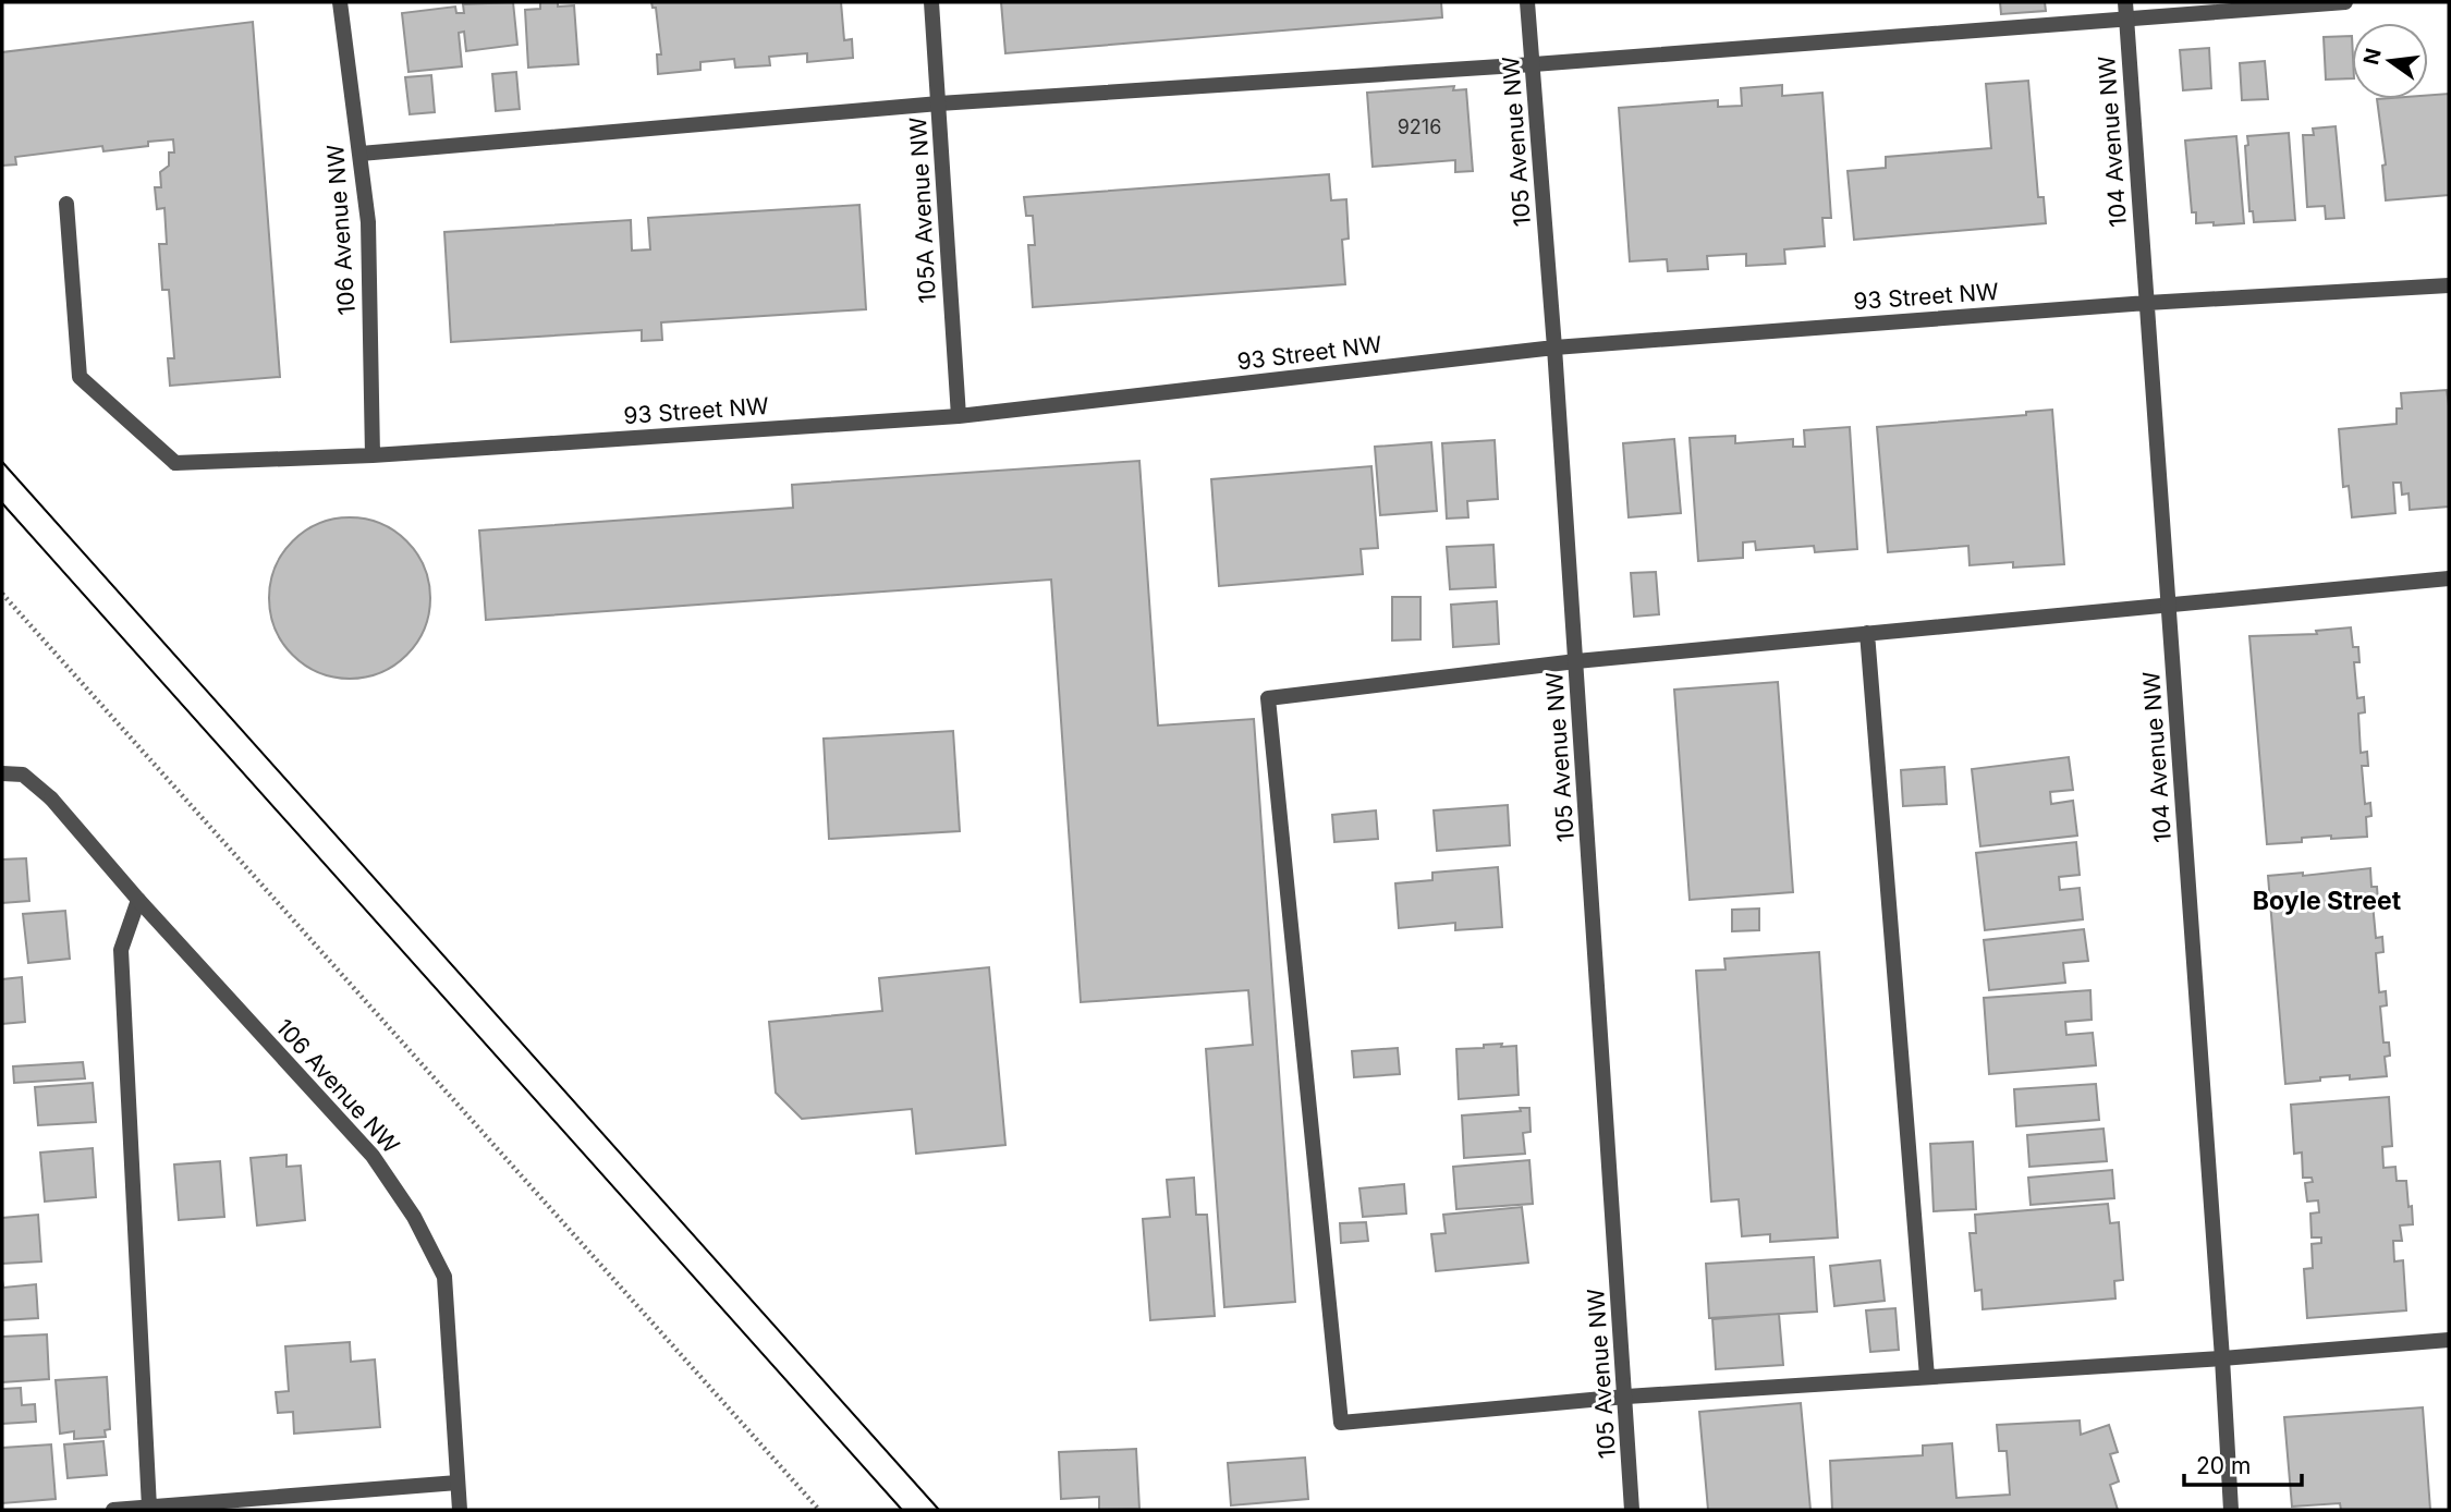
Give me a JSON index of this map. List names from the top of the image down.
{
  "streets": {
    "street": [
      "105 Avenue NW",
      "104 Avenue NW",
      "105A Avenue NW",
      "106 Avenue NW",
      "93 Street NW"
    ]
  },
  "crossings": [
    ["105 Avenue NW", "93 Street NW"],
    ["104 Avenue NW", "93 Street NW"],
    ["105A Avenue NW", "93 Street NW"],
    ["106 Avenue NW", "93 Street NW"]
  ],
  "districts": ["Boyle Street"],
  "house_numbers": ["9216"],
  "scale_bar": "20 m",
  "north": "left"
}
